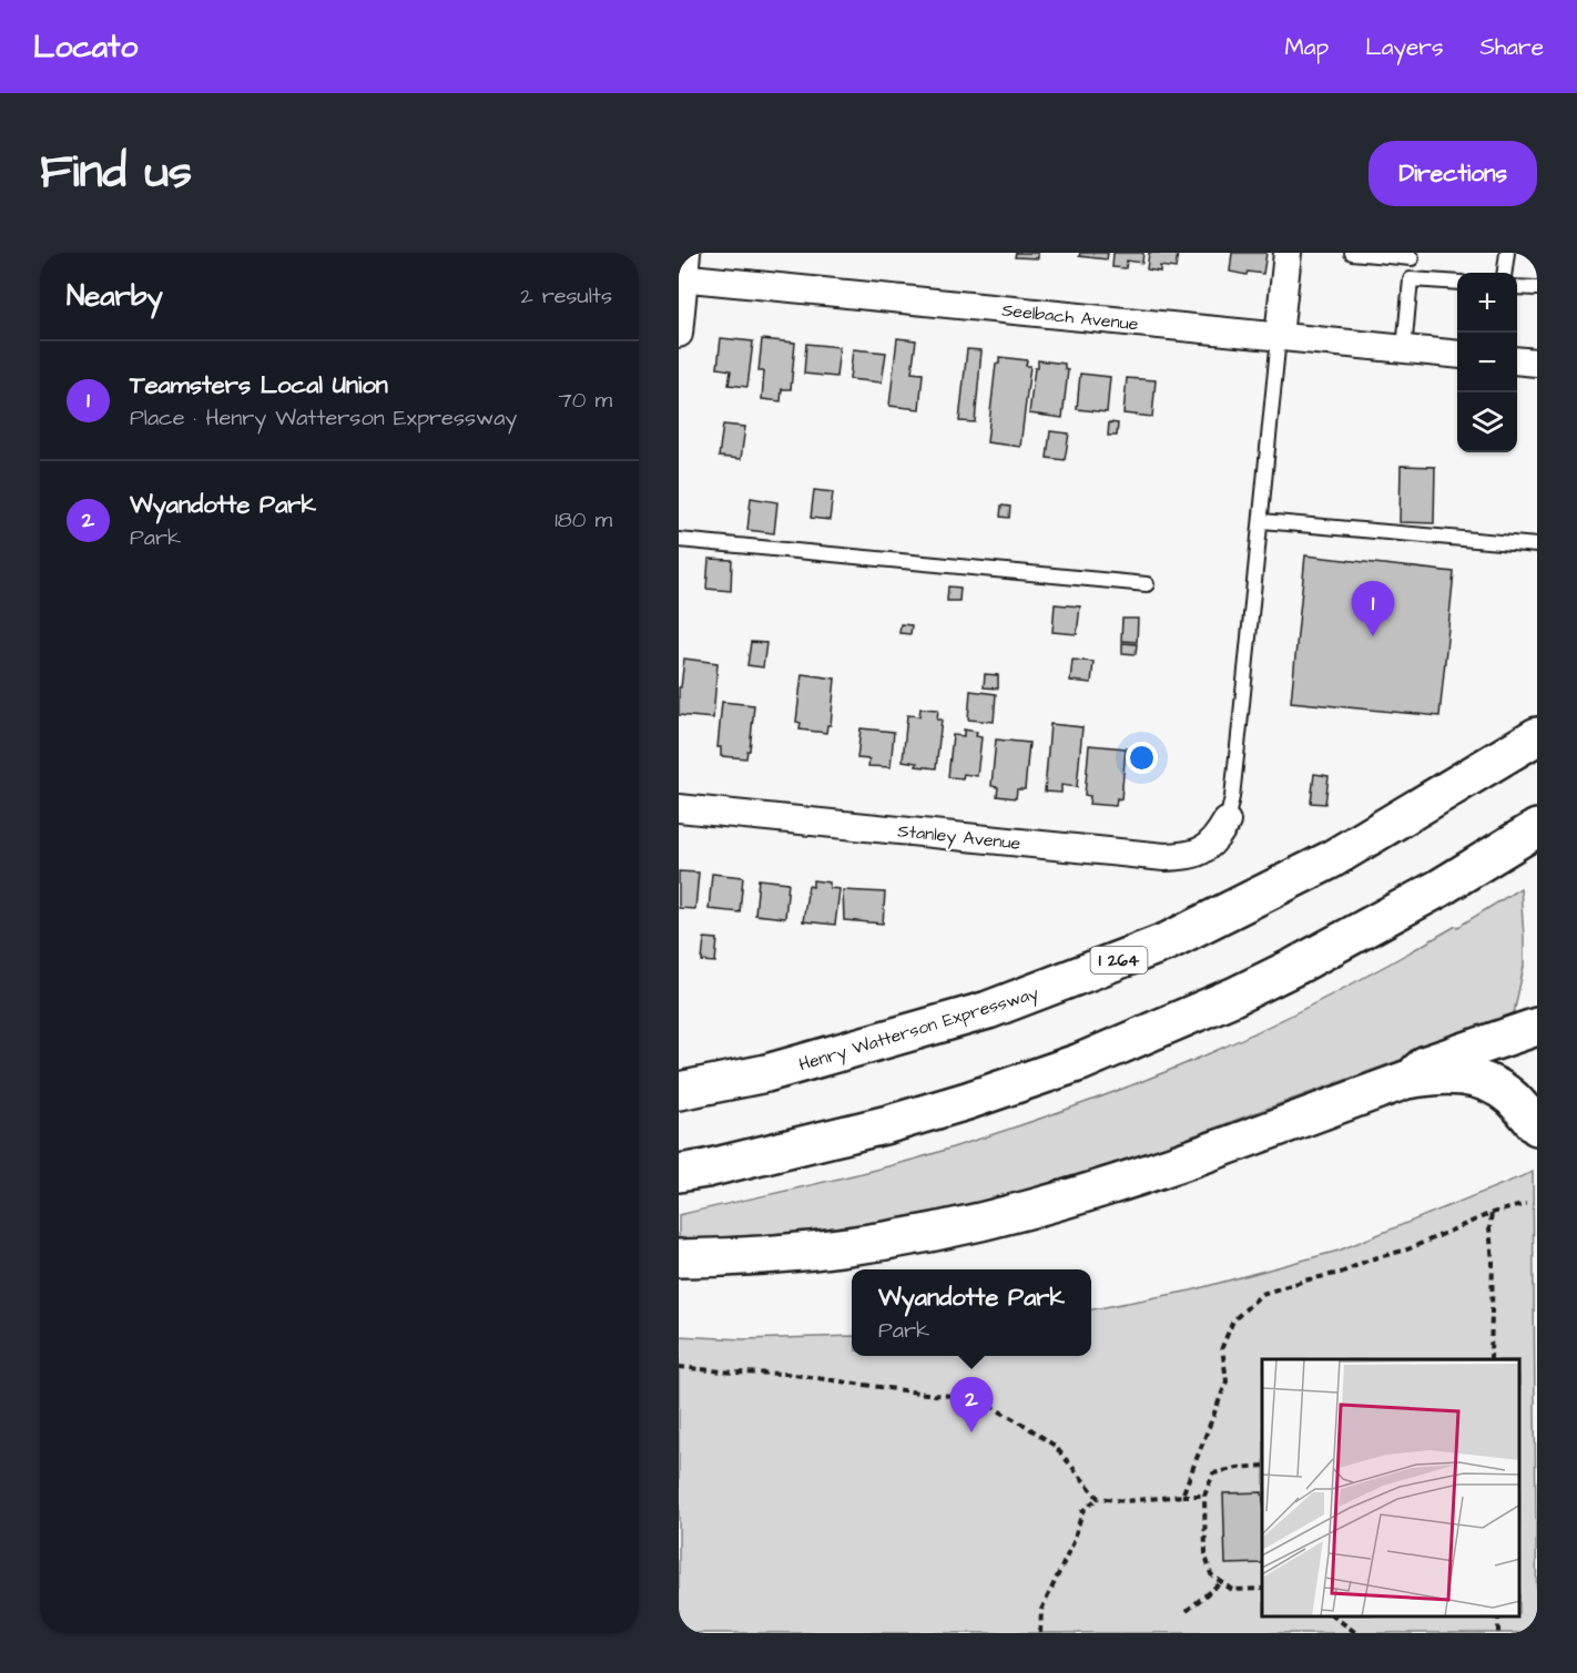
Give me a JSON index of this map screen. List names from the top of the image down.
{
  "streets": {
    "highway": ["I 264", "Henry Watterson Expressway"],
    "street": ["Seelbach Avenue", "Stanley Avenue"]
  },
  "page": {
    "header": "Locato",
    "nav": ["Map", "Layers", "Share"],
    "title": "Find us",
    "buttons": "Directions",
    "heading": ["Nearby", "2 results"],
    "map_buttons": ["+", "−"],
    "list": [
      {
        "mark": "1",
        "name": "Teamsters Local Union",
        "note": "Place · Henry Watterson Expressway",
        "value": "70 m"
      },
      {
        "mark": "2",
        "name": "Wyandotte Park",
        "note": "Park",
        "value": "180 m"
      }
    ],
    "pins": ["1", "2"],
    "popup": ["Wyandotte Park", "Park"]
  }
}
